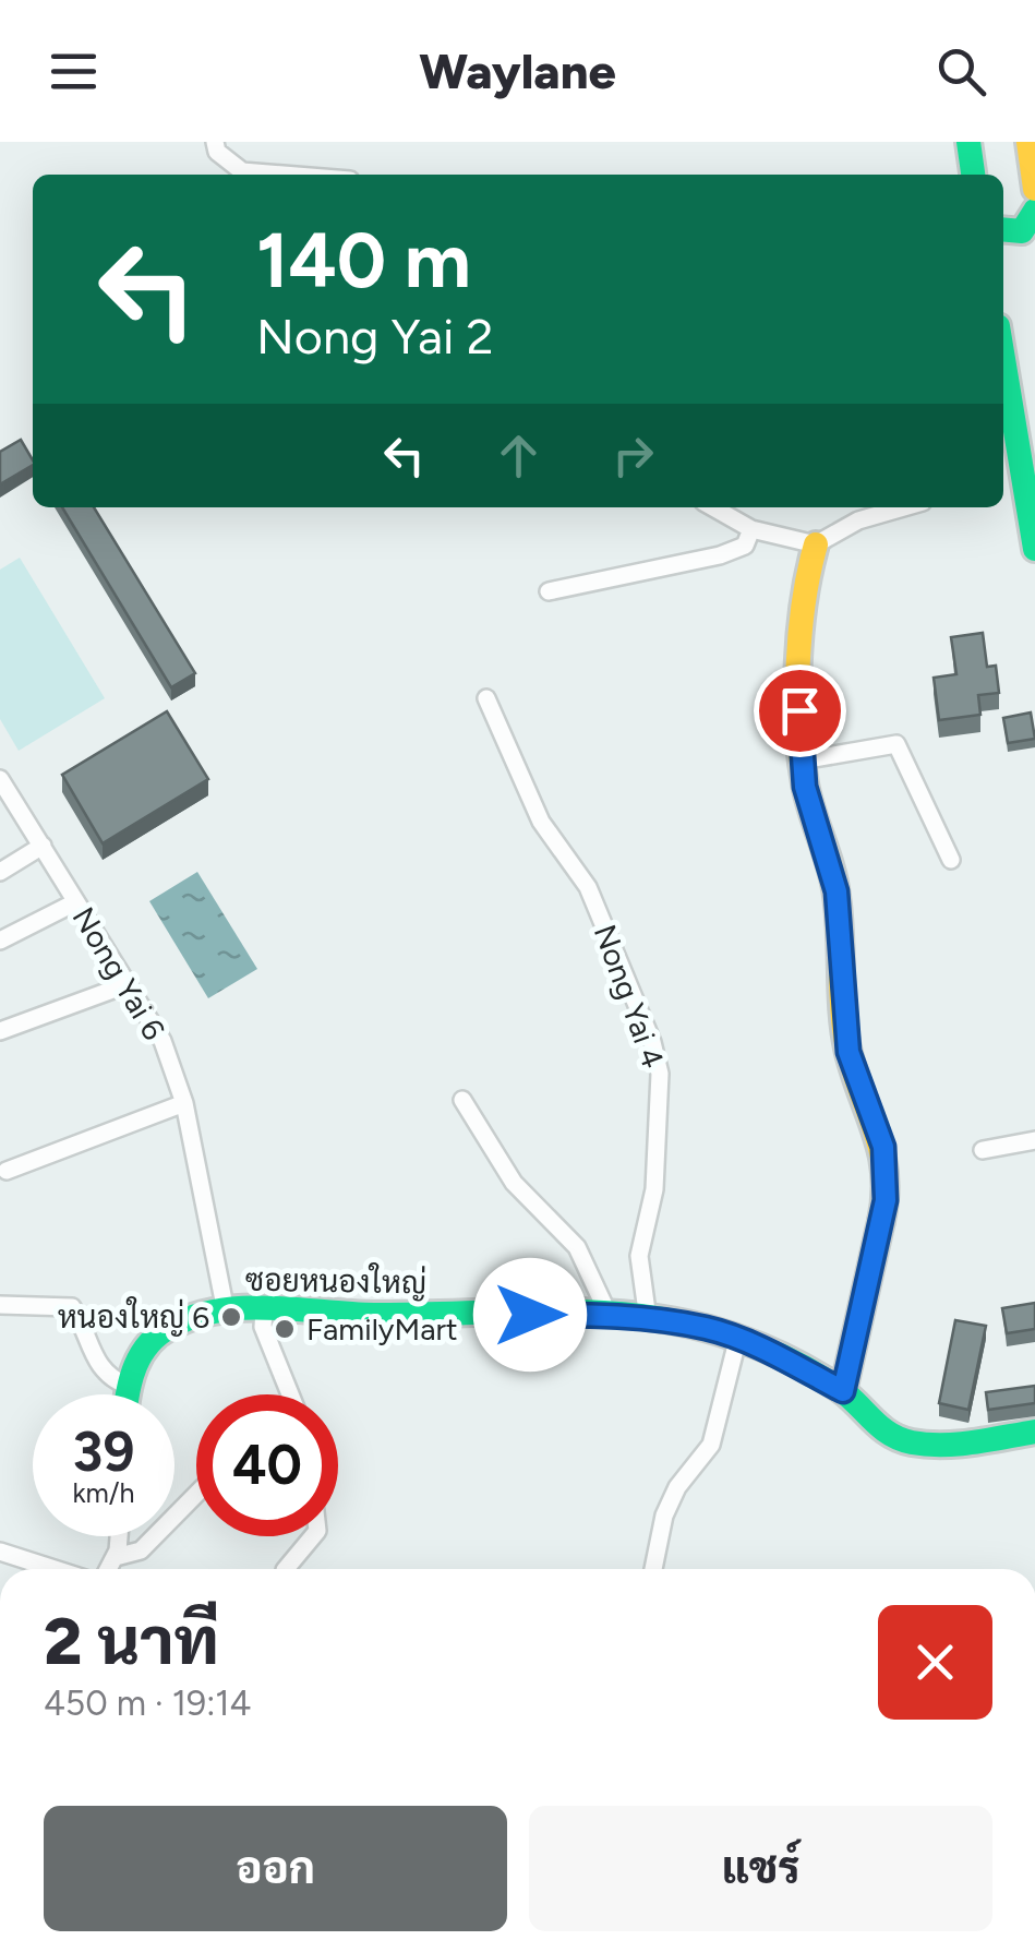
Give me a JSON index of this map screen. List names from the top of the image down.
{
  "streets": {
    "main road": ["ซอยหนองใหญ่"],
    "street": ["Nong Yai 6", "Nong Yai 4"]
  },
  "crossings": [
    ["Nong Yai 6", "ซอยหนองใหญ่"],
    ["Nong Yai 4", "ซอยหนองใหญ่"]
  ],
  "places": ["หนองใหญ่ 6", "FamilyMart"],
  "page": {
    "header": "Waylane",
    "turn": ["140 m", "Nong Yai 2"],
    "speed": "39 km/h",
    "limit": "40",
    "heading": ["2 นาที", "450 m · 19:14"],
    "buttons": ["ออก", "แชร์"]
  }
}
